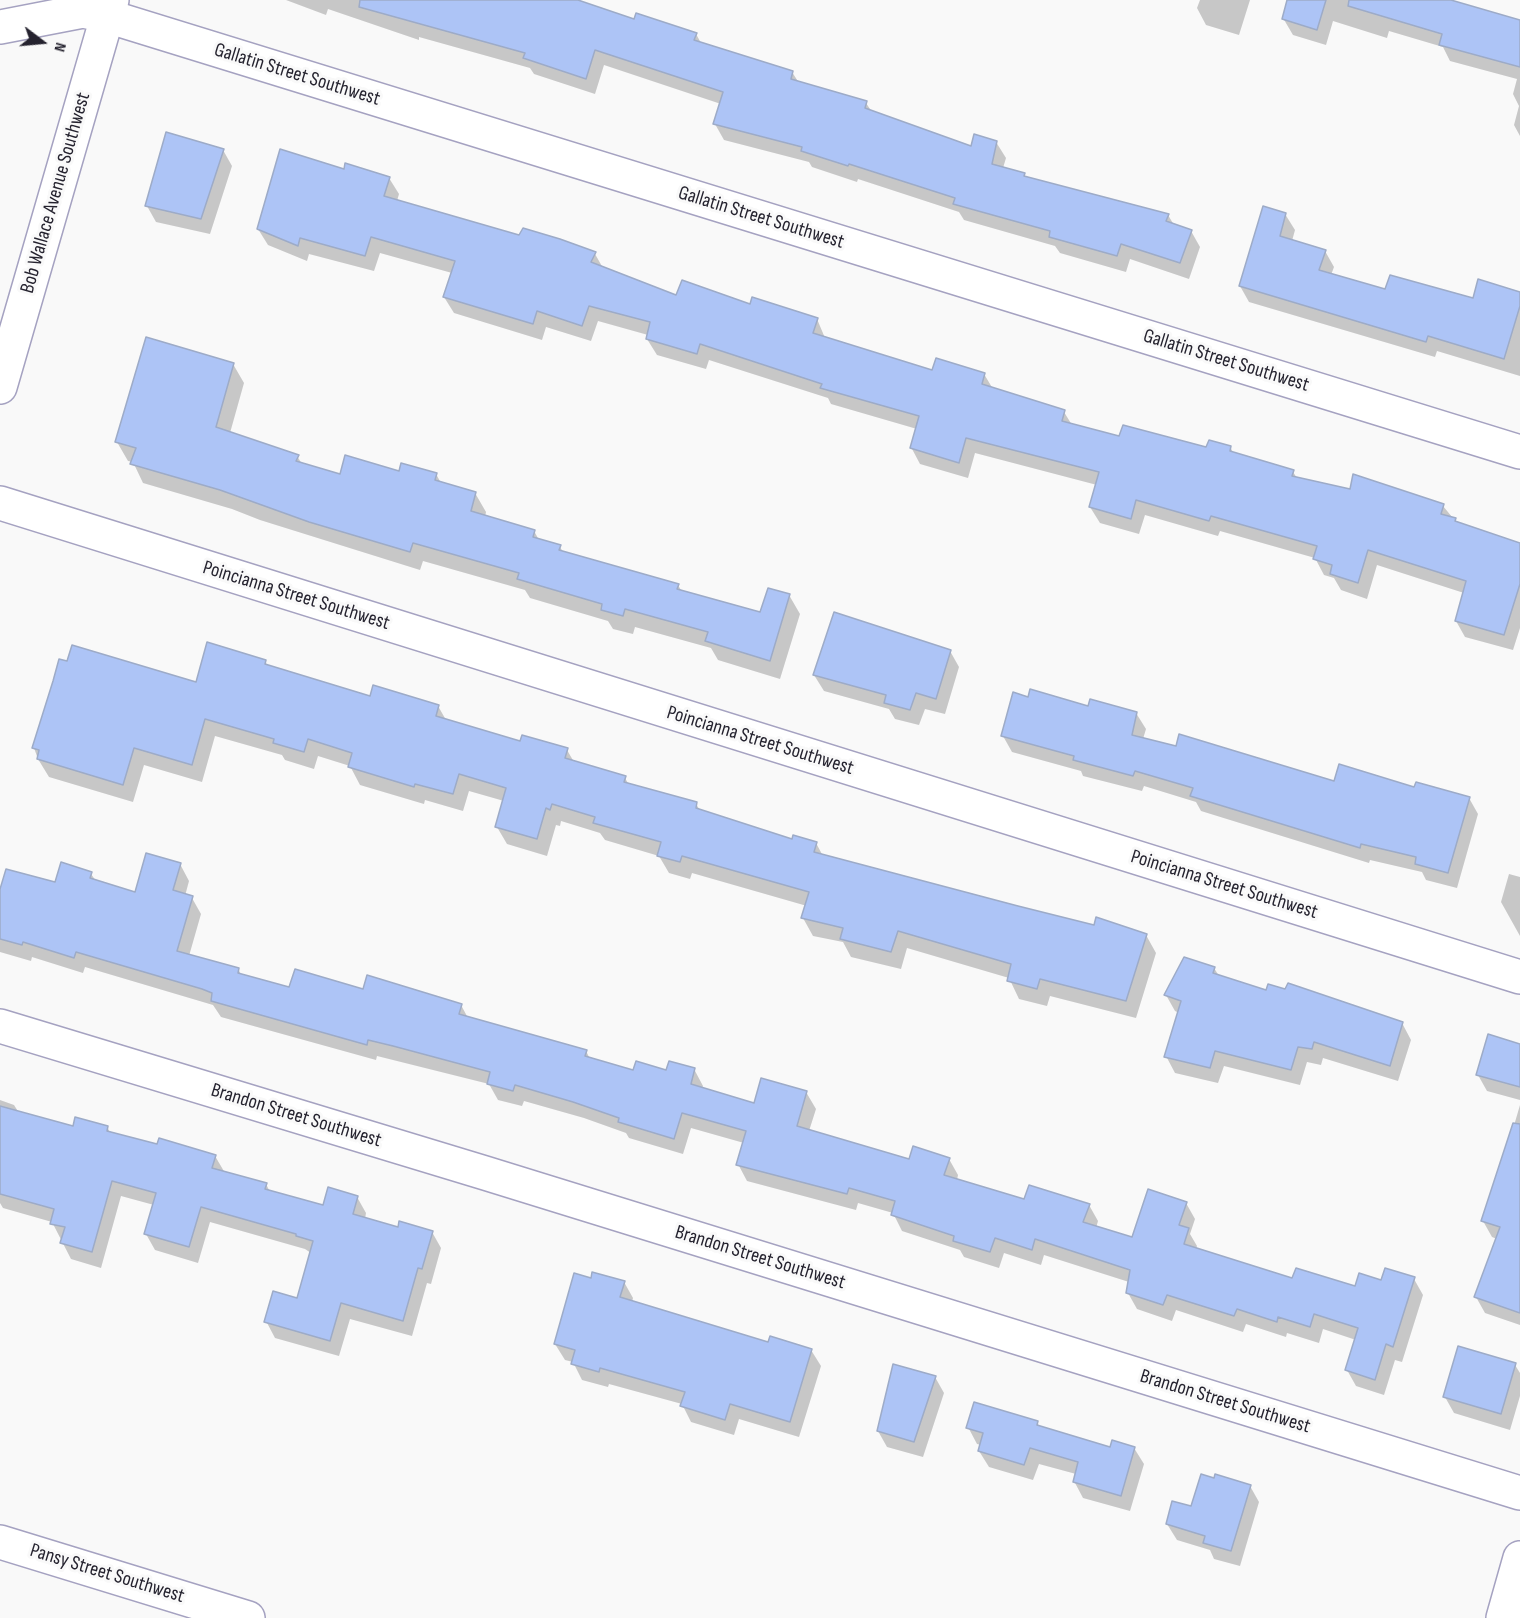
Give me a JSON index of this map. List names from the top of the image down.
{
  "streets": {
    "street": [
      "Gallatin Street Southwest",
      "Bob Wallace Avenue Southwest",
      "Poincianna Street Southwest",
      "Brandon Street Southwest",
      "Pansy Street Southwest"
    ]
  },
  "crossings": [
    ["Gallatin Street Southwest", "Bob Wallace Avenue Southwest"]
  ],
  "north": "right"
}
